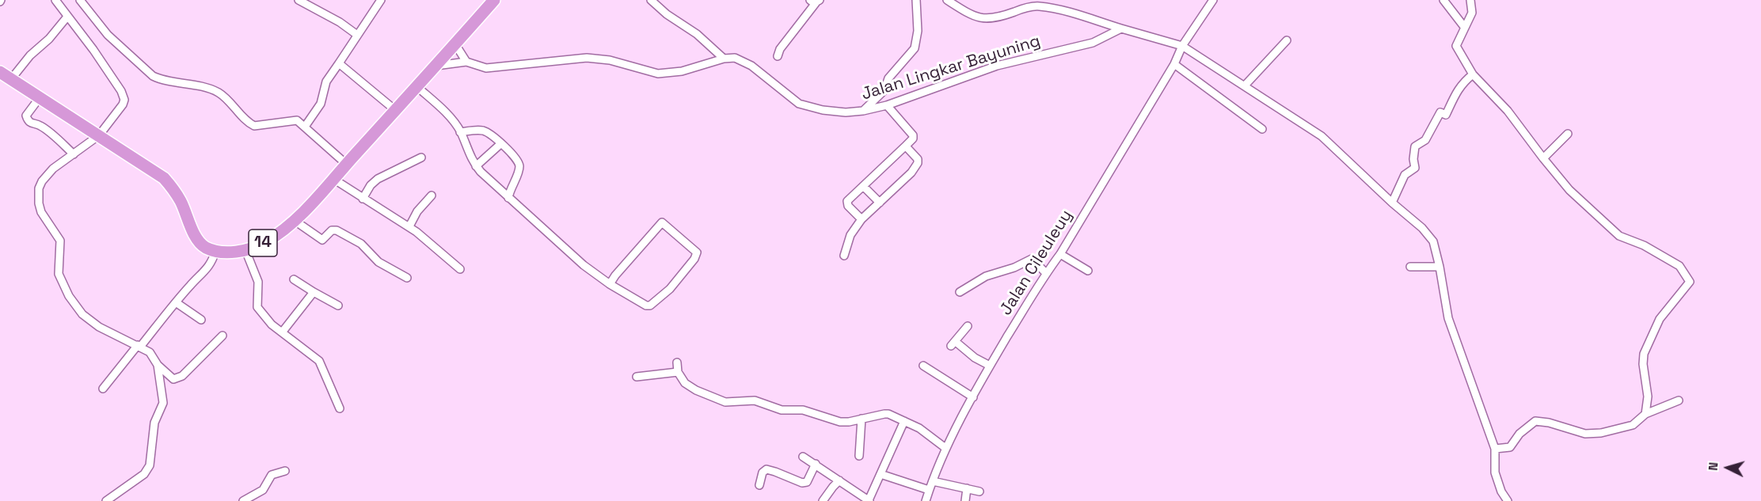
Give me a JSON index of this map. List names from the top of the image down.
{
  "streets": {
    "highway": ["14"],
    "street": ["Jalan Lingkar Bayuning", "Jalan Cileuleuy"]
  },
  "crossings": [
    ["Jalan Lingkar Bayuning", "14"]
  ],
  "north": "left"
}
